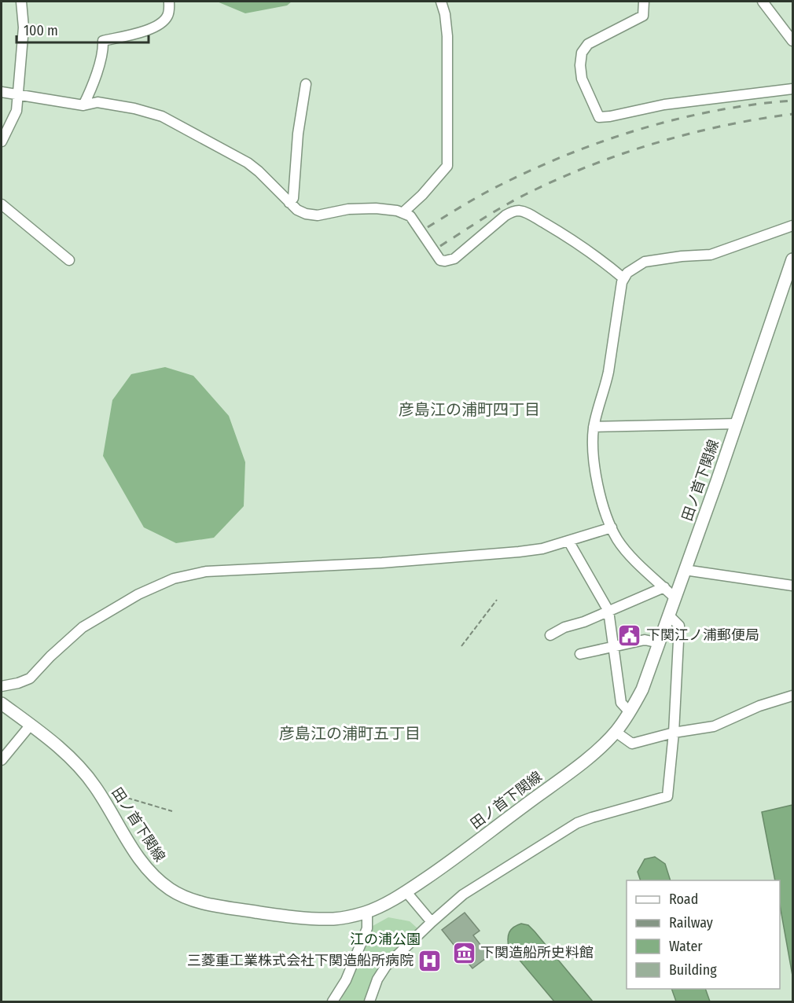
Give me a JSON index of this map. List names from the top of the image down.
{
  "streets": {
    "main road": ["田ノ首下関線"]
  },
  "districts": ["彦島江の浦町四丁目", "彦島江の浦町五丁目"],
  "parks": ["江の浦公園"],
  "places": {
    "public building": ["下関江ノ浦郵便局"],
    "museum": ["下関造船所史料館"],
    "hospital": ["三菱重工業株式会社下関造船所病院"]
  },
  "legend": [
    "Road",
    "Railway",
    "Water",
    "Building"
  ],
  "scale_bar": "100 m"
}
